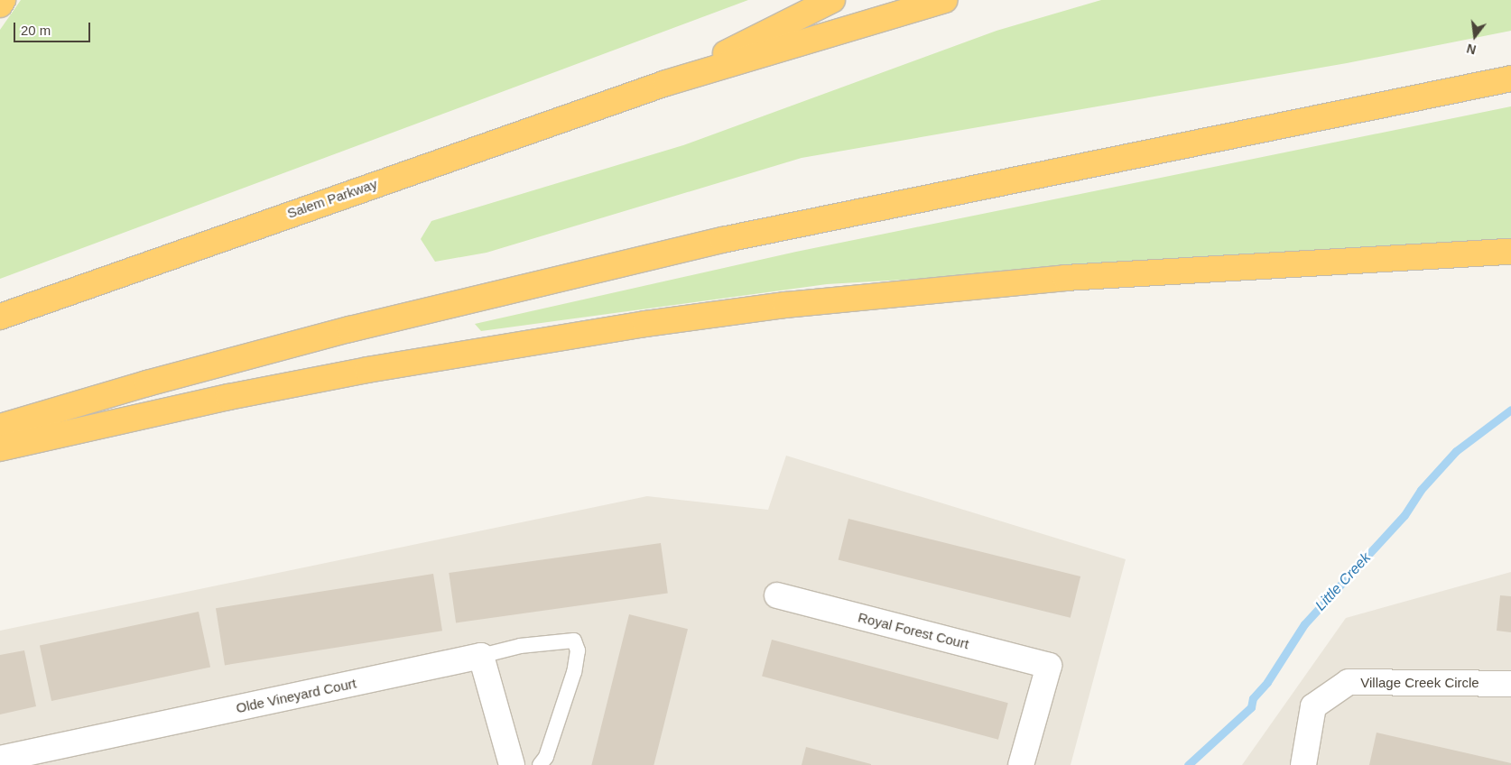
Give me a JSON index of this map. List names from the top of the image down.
{
  "streets": {
    "highway": ["Salem Parkway"],
    "street": ["Royal Forest Court", "Village Creek Circle", "Olde Vineyard Court"]
  },
  "water": ["Little Creek"],
  "scale_bar": "20 m",
  "north": "bottom"
}
